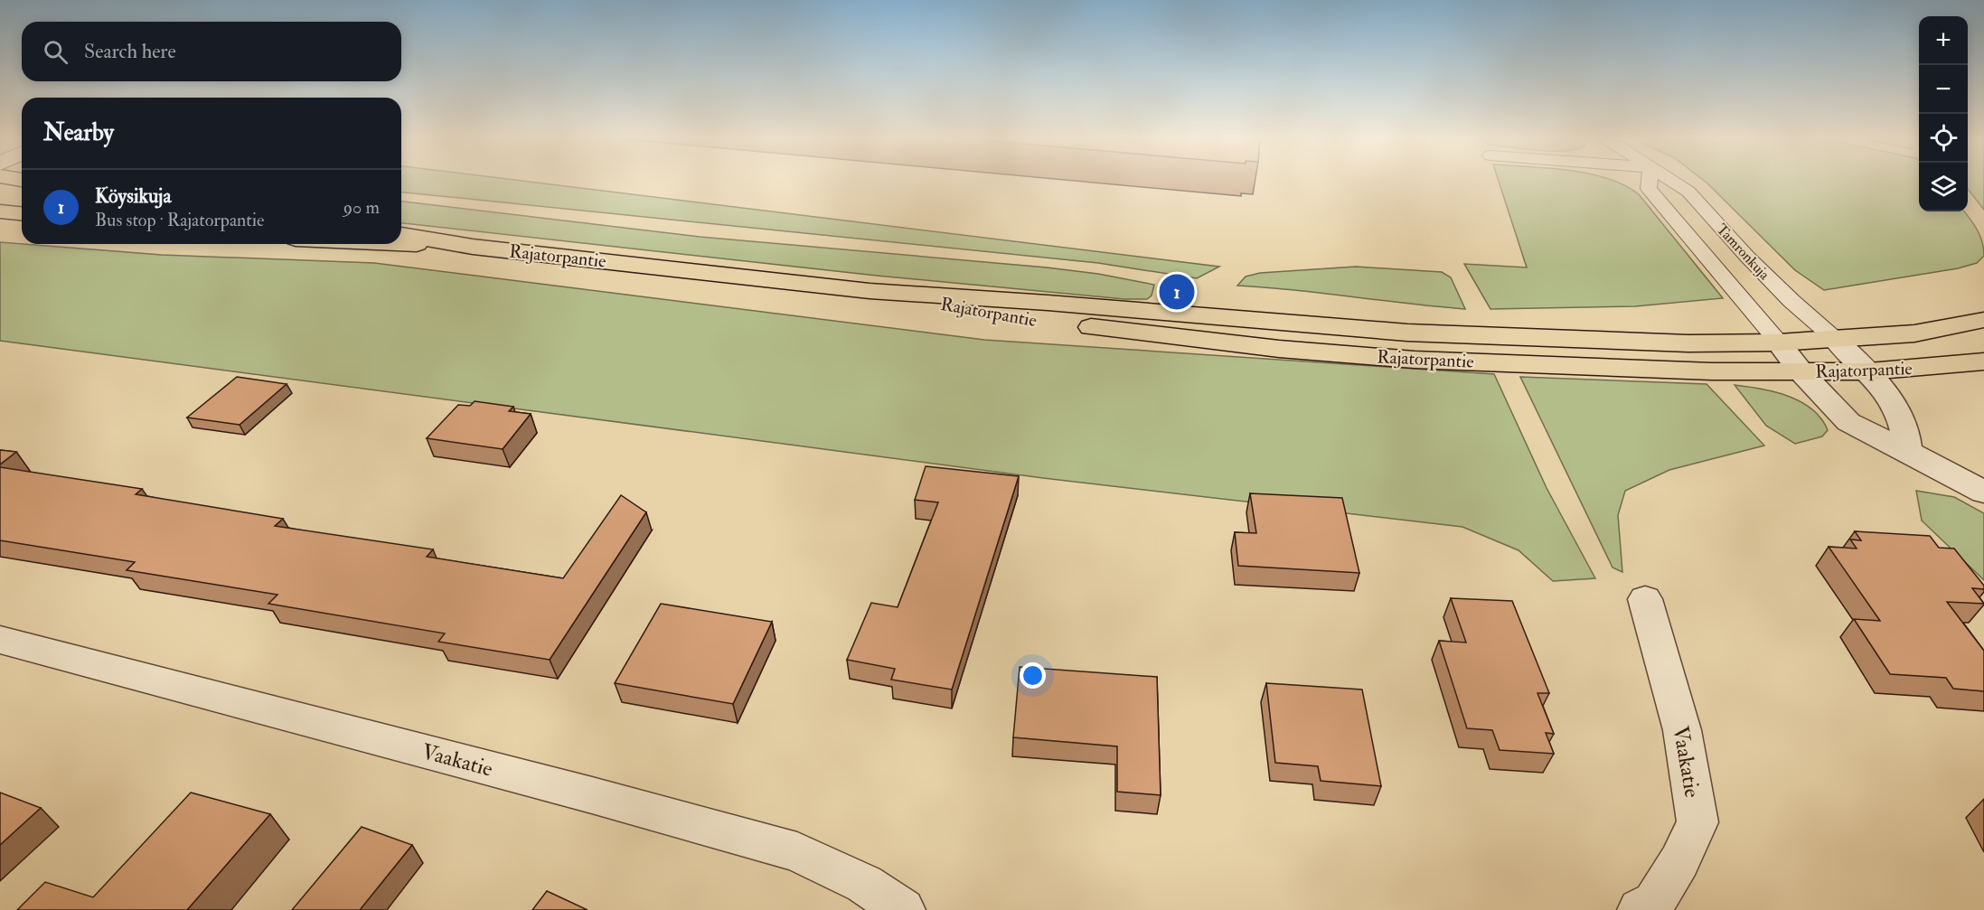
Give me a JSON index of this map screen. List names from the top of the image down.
{
  "streets": {
    "main road": ["Rajatorpantie"],
    "street": ["Vaakatie"],
    "lane": ["Tamronkuja"]
  },
  "crossings": [
    ["Tamronkuja", "Rajatorpantie"]
  ],
  "page": {
    "map_buttons": ["+", "−"],
    "search": "Search here",
    "heading": "Nearby",
    "list": [
      {
        "mark": "1",
        "name": "Köysikuja",
        "note": "Bus stop · Rajatorpantie",
        "value": "90 m"
      }
    ],
    "pins": "1"
  }
}
